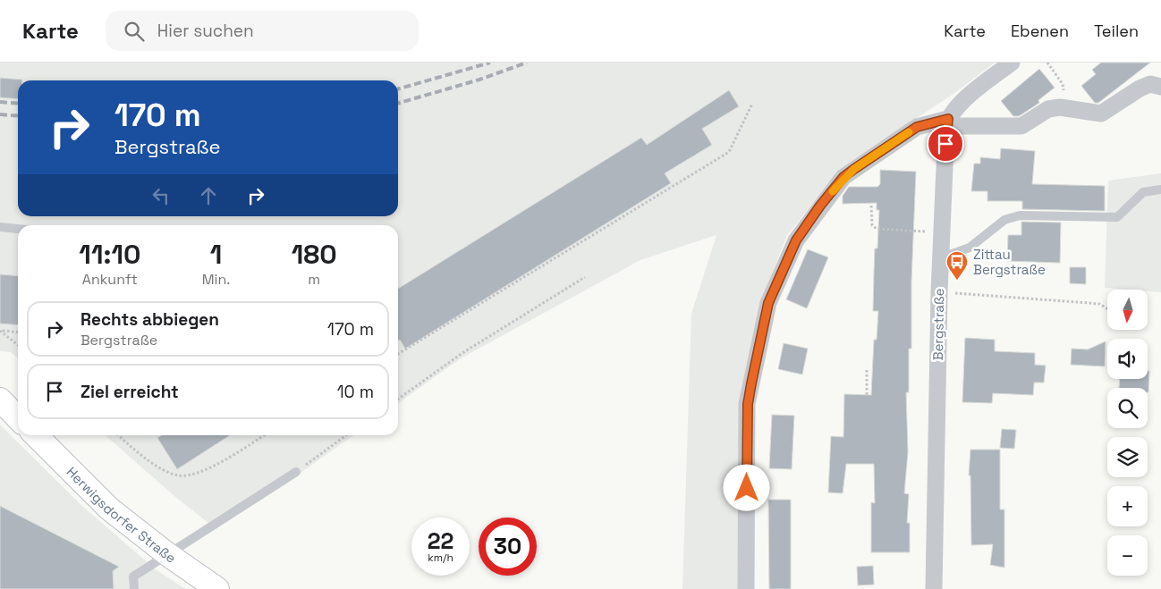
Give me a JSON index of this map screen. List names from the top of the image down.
{
  "streets": {
    "street": ["Bergstraße", "Herwigsdorfer Straße"]
  },
  "places": {
    "bus stop": ["Zittau Bergstraße"]
  },
  "north": "bottom",
  "page": {
    "header": "Karte",
    "search": "Hier suchen",
    "nav": ["Karte", "Ebenen", "Teilen"],
    "turn": ["170 m", "Bergstraße"],
    "eta": [
      "11:10",
      "Ankunft",
      "1",
      "Min.",
      "180",
      "m"
    ],
    "map_buttons": ["+", "−"],
    "list": [
      {
        "name": "Rechts abbiegen",
        "note": "Bergstraße",
        "value": "170 m"
      },
      {
        "name": "Ziel erreicht",
        "value": "10 m"
      }
    ],
    "speed": "22 km/h",
    "limit": "30"
  }
}
